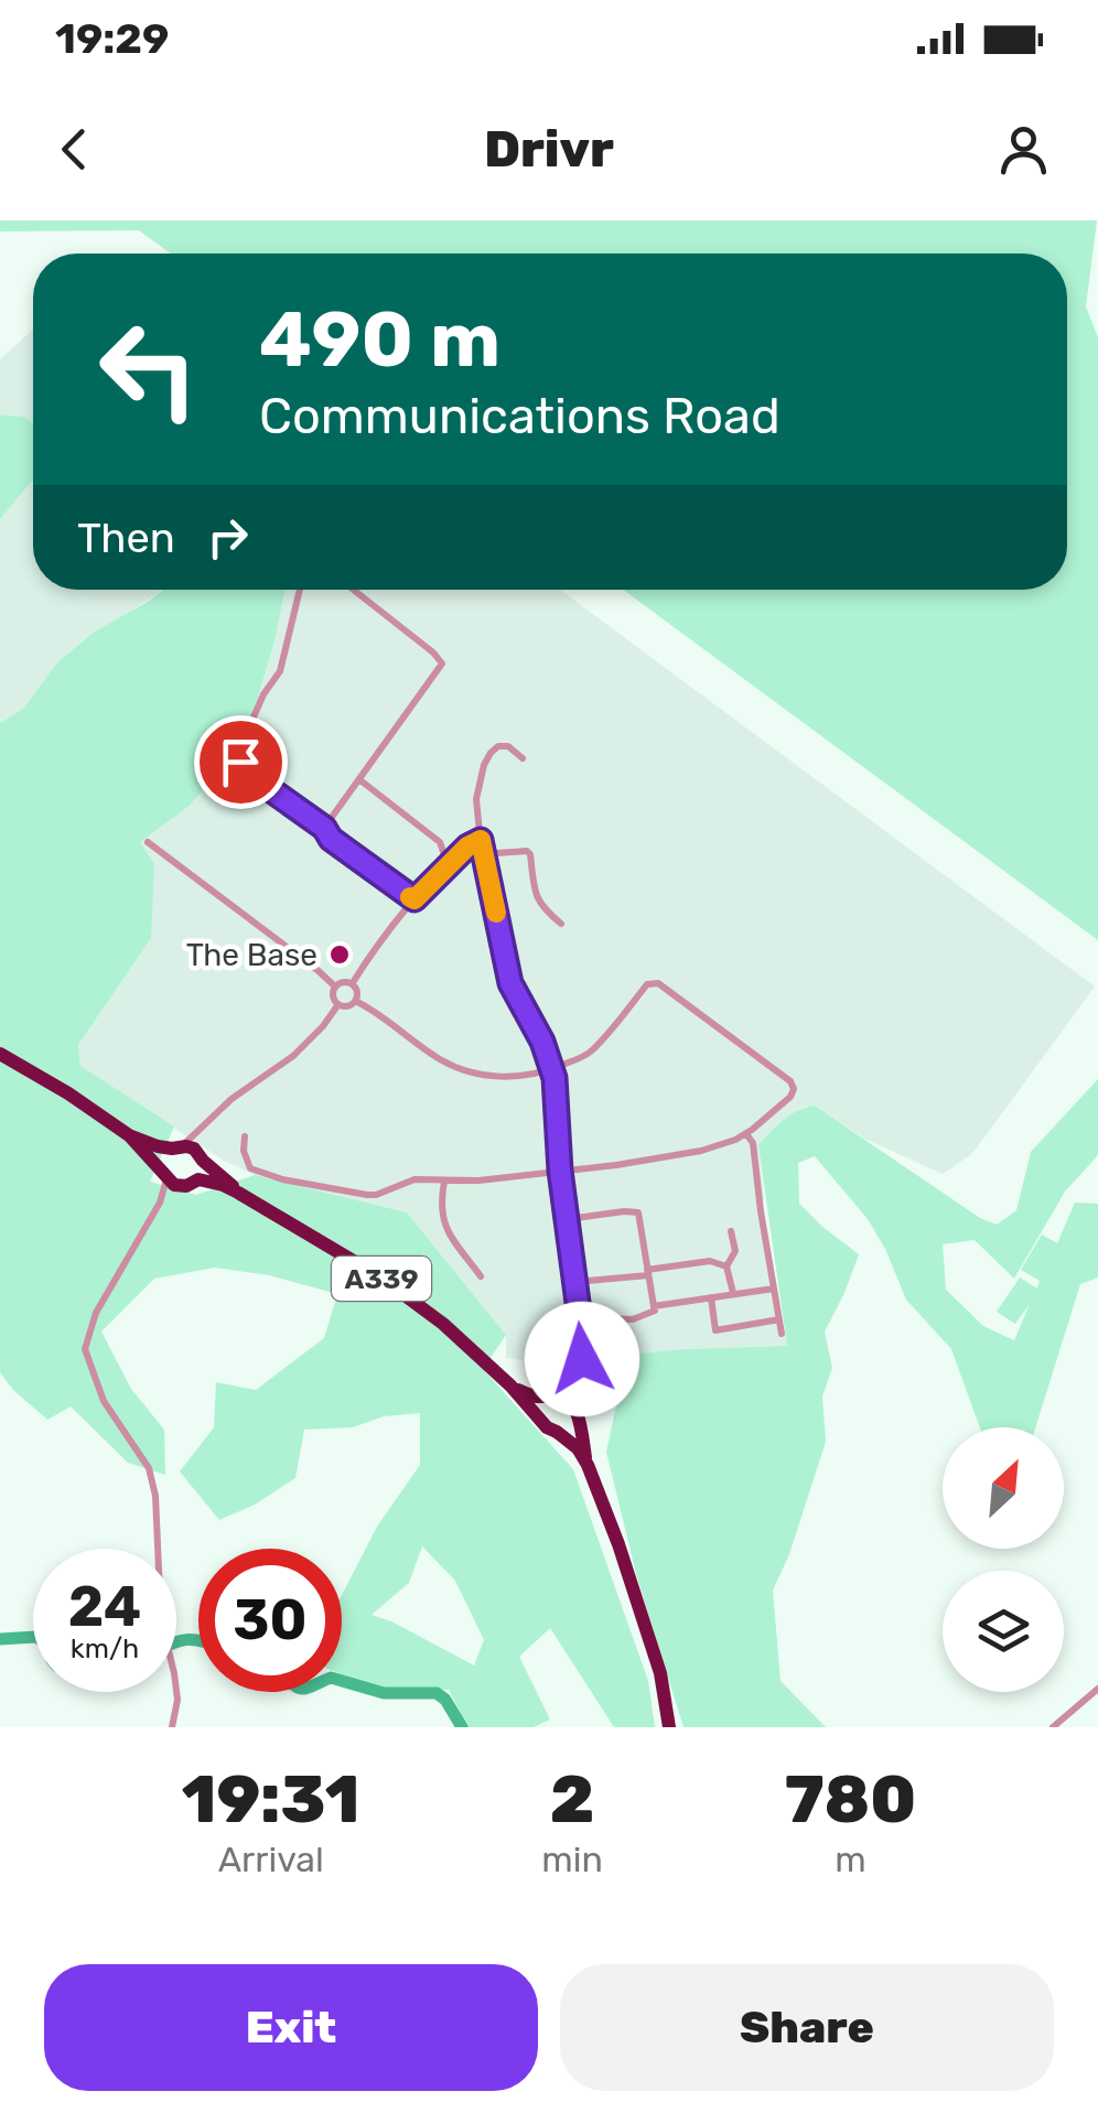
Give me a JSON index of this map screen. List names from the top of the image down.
{
  "streets": {
    "highway": ["A339"]
  },
  "places": ["The Base"],
  "north": "top right",
  "page": {
    "status": "19:29",
    "header": "Drivr",
    "turn": ["490 m", "Communications Road"],
    "then": "Then",
    "speed": "24 km/h",
    "limit": "30",
    "eta": [
      "19:31",
      "Arrival",
      "2",
      "min",
      "780",
      "m"
    ],
    "buttons": ["Exit", "Share"]
  }
}
